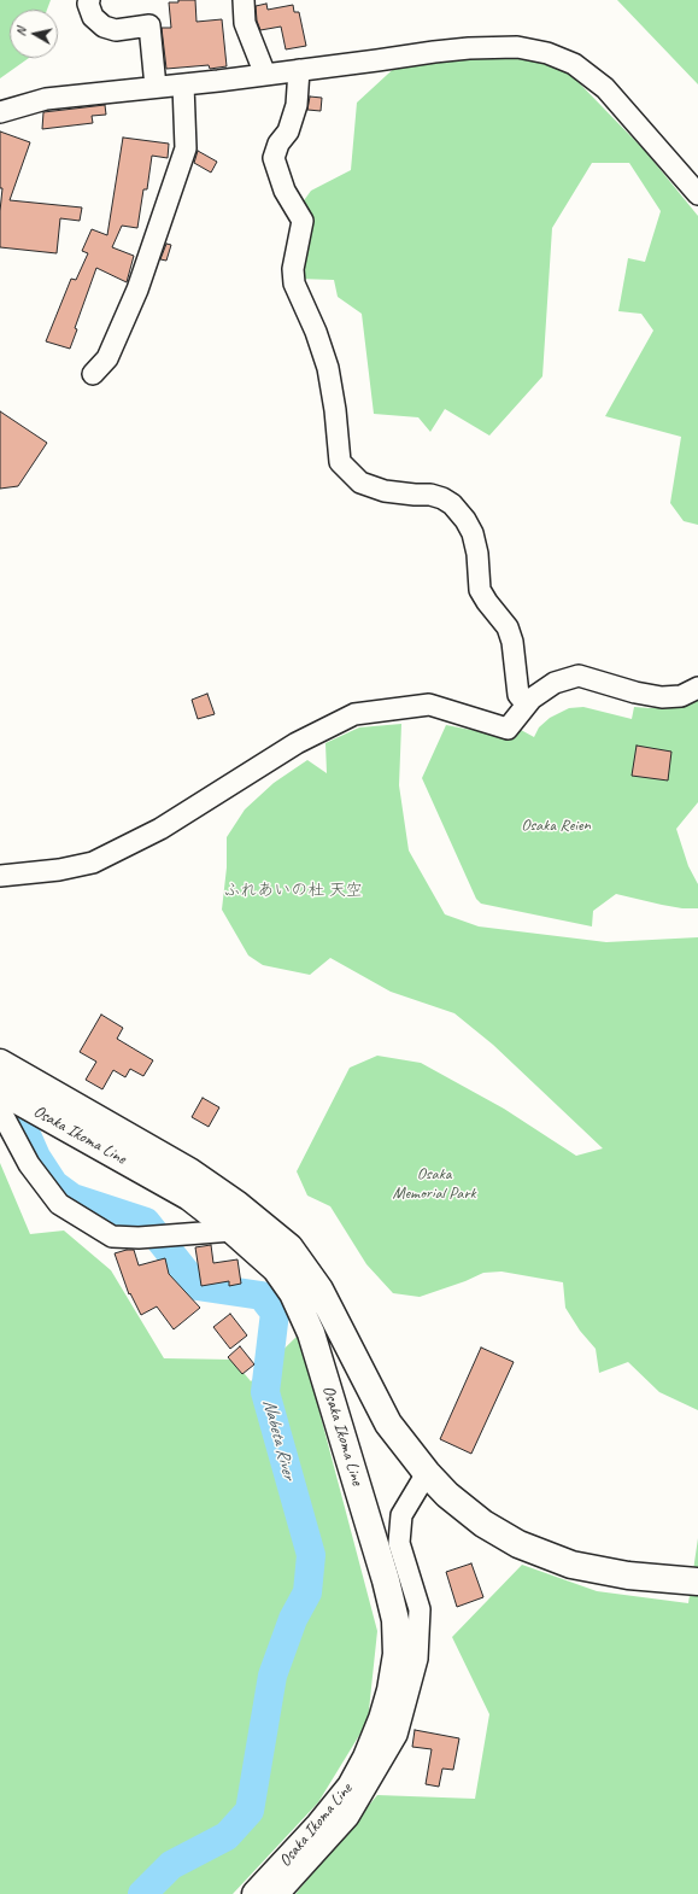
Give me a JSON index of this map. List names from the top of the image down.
{
  "streets": {
    "main road": ["Osaka Ikoma Line"]
  },
  "water": ["Nabeta River"],
  "parks": ["Osaka Reien", "ふれあいの杜 天空", "Osaka Memorial Park"],
  "north": "left"
}
